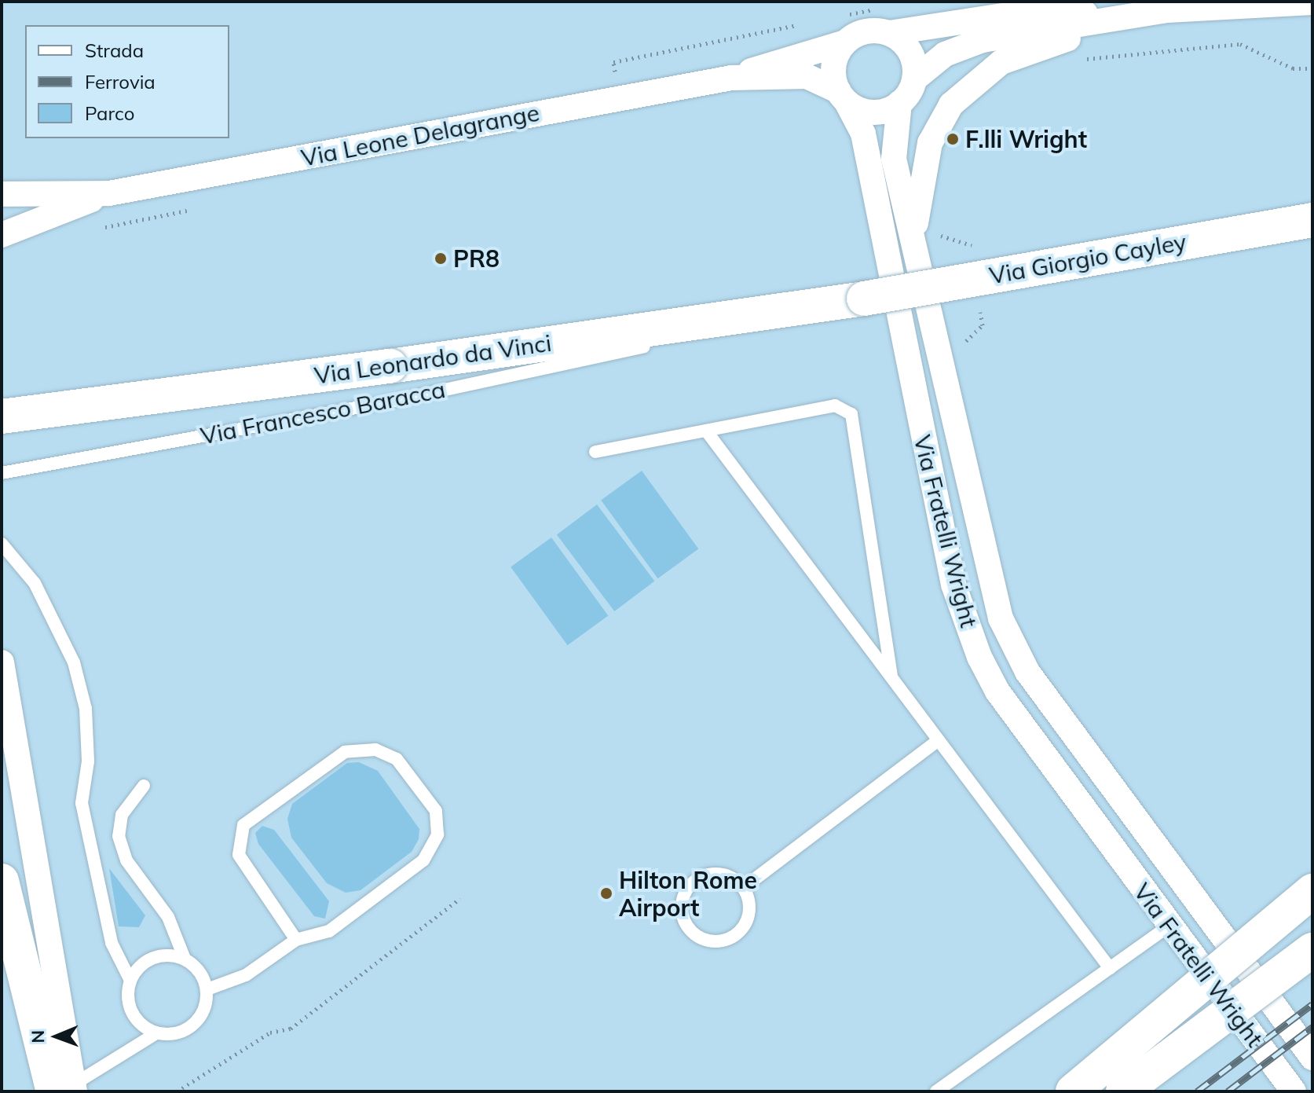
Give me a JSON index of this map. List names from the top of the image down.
{
  "streets": {
    "main road": ["Via Giorgio Cayley", "Via Leonardo da Vinci"],
    "street": ["Via Leone Delagrange", "Via Fratelli Wright"],
    "lane": ["Via Francesco Baracca"]
  },
  "crossings": [
    ["Via Leone Delagrange", "Via Fratelli Wright"],
    ["Via Giorgio Cayley", "Via Leonardo da Vinci"],
    ["Via Giorgio Cayley", "Via Francesco Baracca"],
    ["Via Leonardo da Vinci", "Via Francesco Baracca"]
  ],
  "places": ["F.lli Wright", "PR8", "Hilton Rome Airport"],
  "legend": ["Strada", "Ferrovia", "Parco"],
  "north": "left"
}
